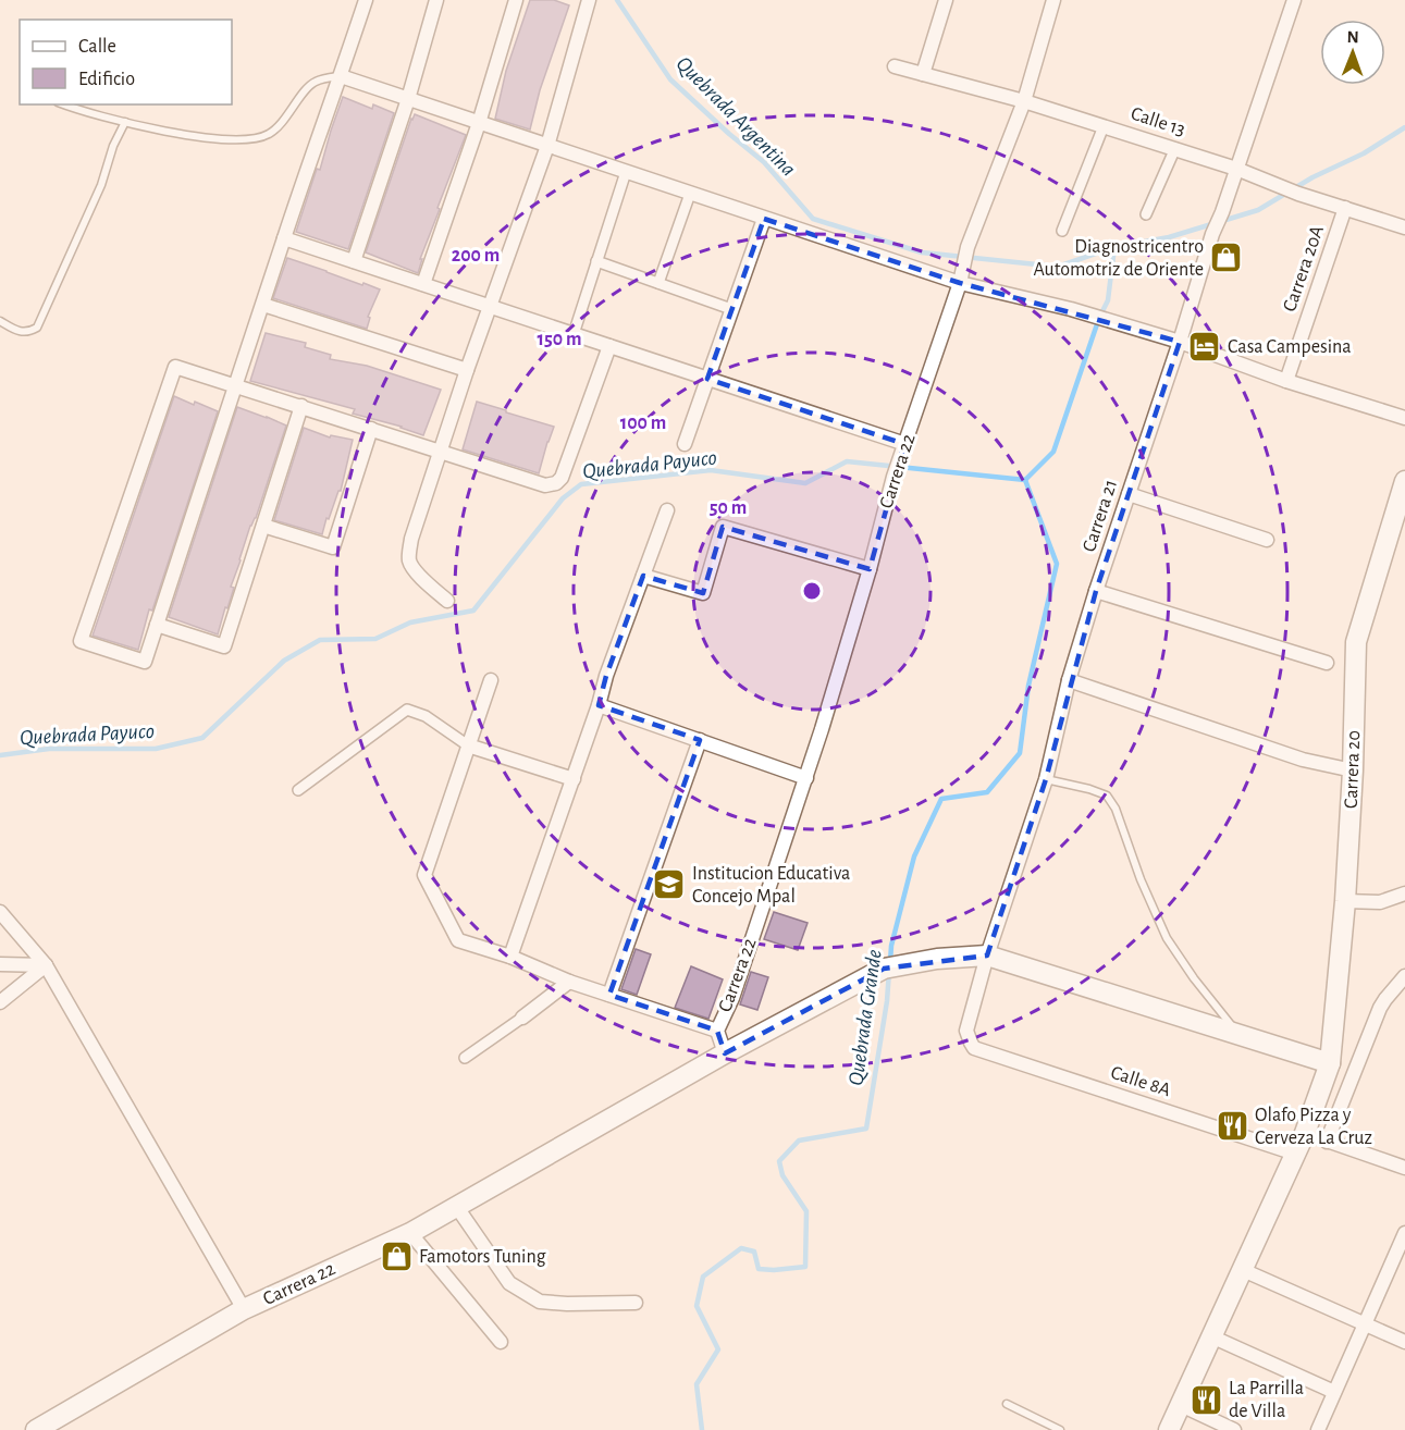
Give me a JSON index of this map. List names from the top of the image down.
{
  "streets": {
    "main road": ["Carrera 22", "Carrera 20"],
    "street": [
      "Calle 13",
      "Carrera 20A",
      "Carrera 21",
      "Calle 8A"
    ]
  },
  "crossings": [
    ["Calle 13", "Carrera 20A"],
    ["Calle 13", "Carrera 22"],
    ["Calle 13", "Carrera 21"],
    ["Carrera 21", "Calle 8A"],
    ["Carrera 20", "Calle 8A"]
  ],
  "water": ["Quebrada Argentina", "Quebrada Payuco", "Quebrada Grande"],
  "places": {
    "shop": ["Diagnostricentro Automotriz de Oriente", "Famotors Tuning"],
    "hotel": ["Casa Campesina"],
    "school or university": ["Institucion Educativa Concejo Mpal"],
    "restaurant": ["Olafo Pizza y Cerveza La Cruz", "La Parrilla de Villa"]
  },
  "legend": ["Calle", "Edificio"],
  "north": "top",
  "rings": [
    "200 m",
    "150 m",
    "100 m",
    "50 m"
  ]
}
